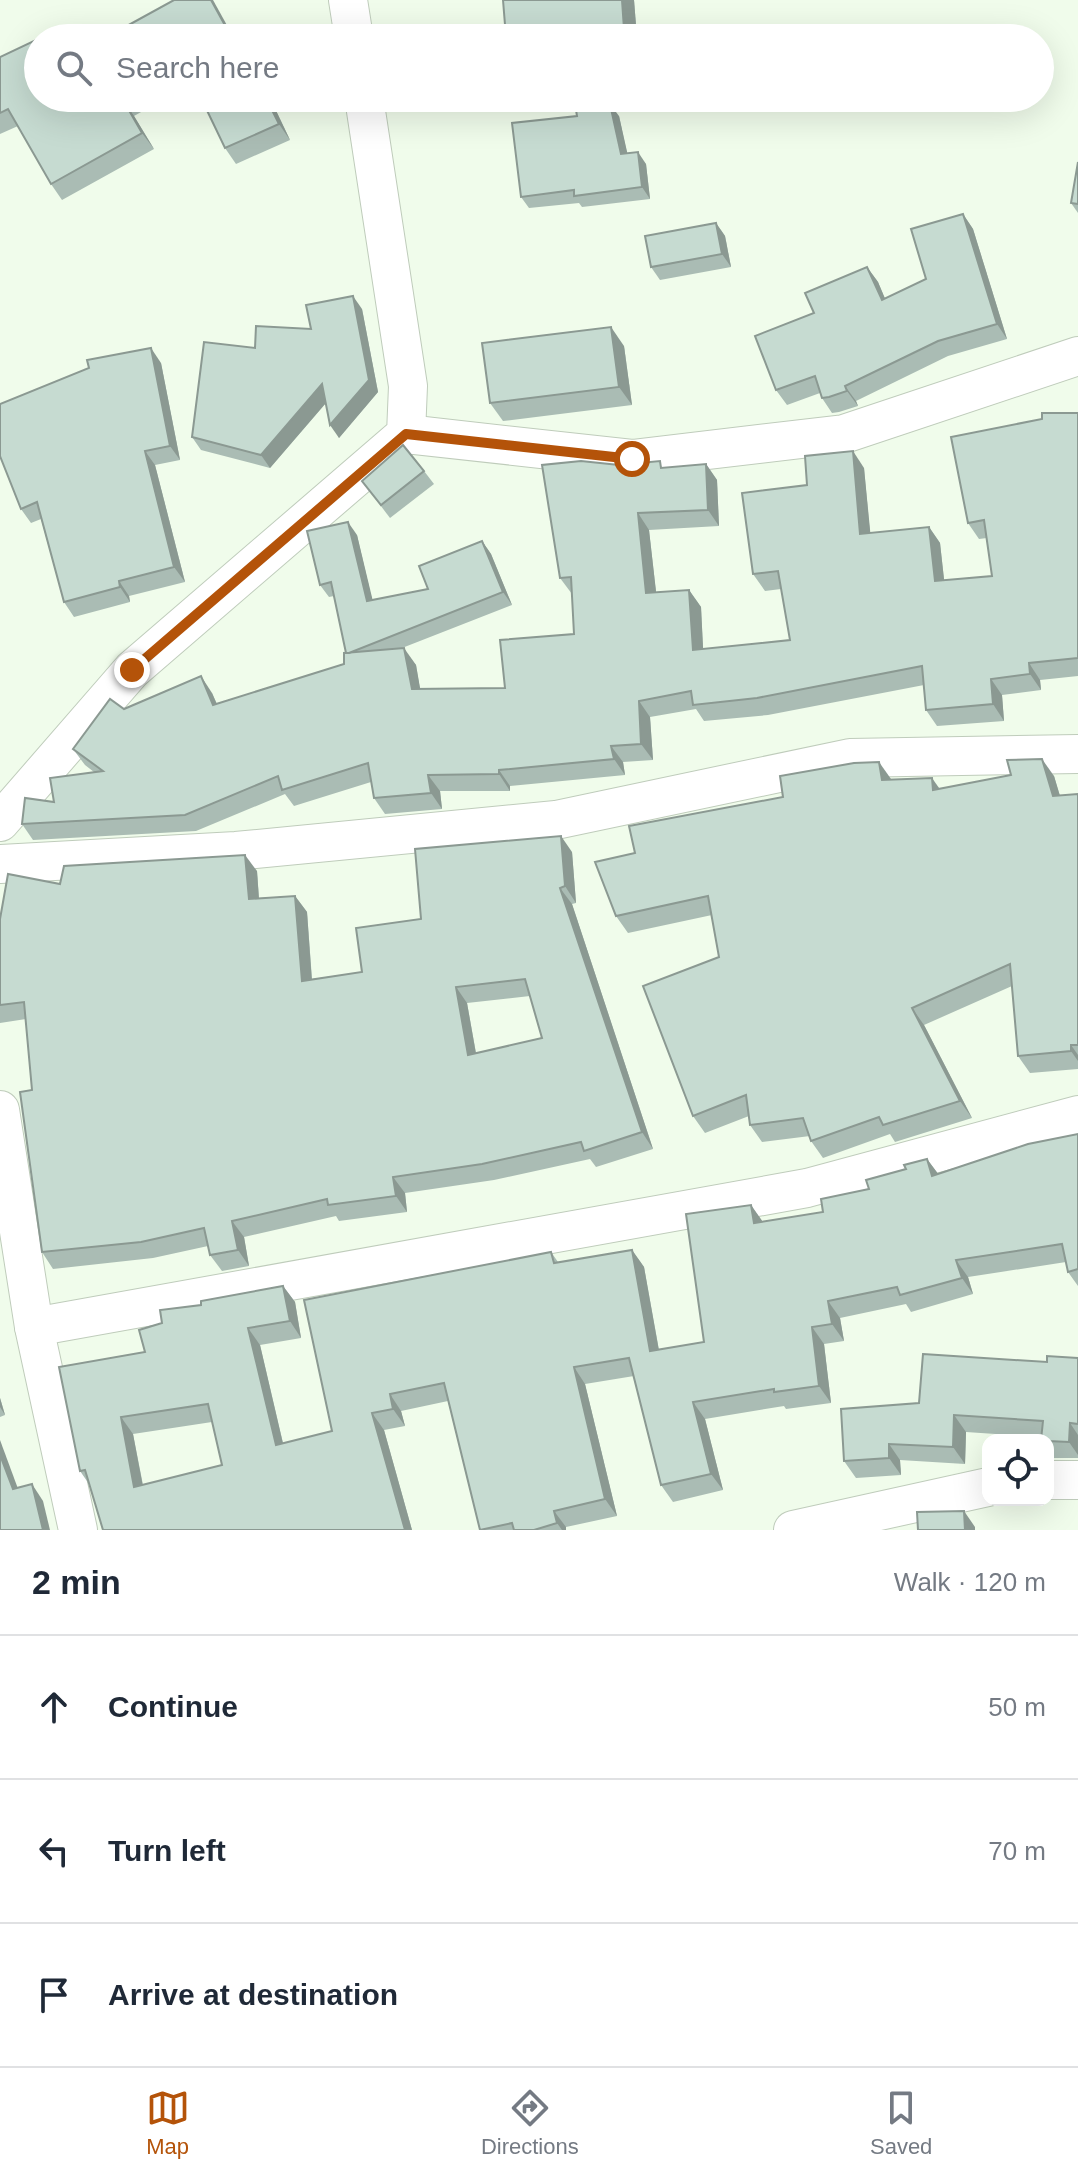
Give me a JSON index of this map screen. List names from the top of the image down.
{
  "page": {
    "search": "Search here",
    "heading": ["2 min", "Walk · 120 m"],
    "list": [
      ["Continue", "50 m"],
      ["Turn left", "70 m"],
      "Arrive at destination"
    ],
    "nav": ["Map", "Directions", "Saved"]
  }
}
